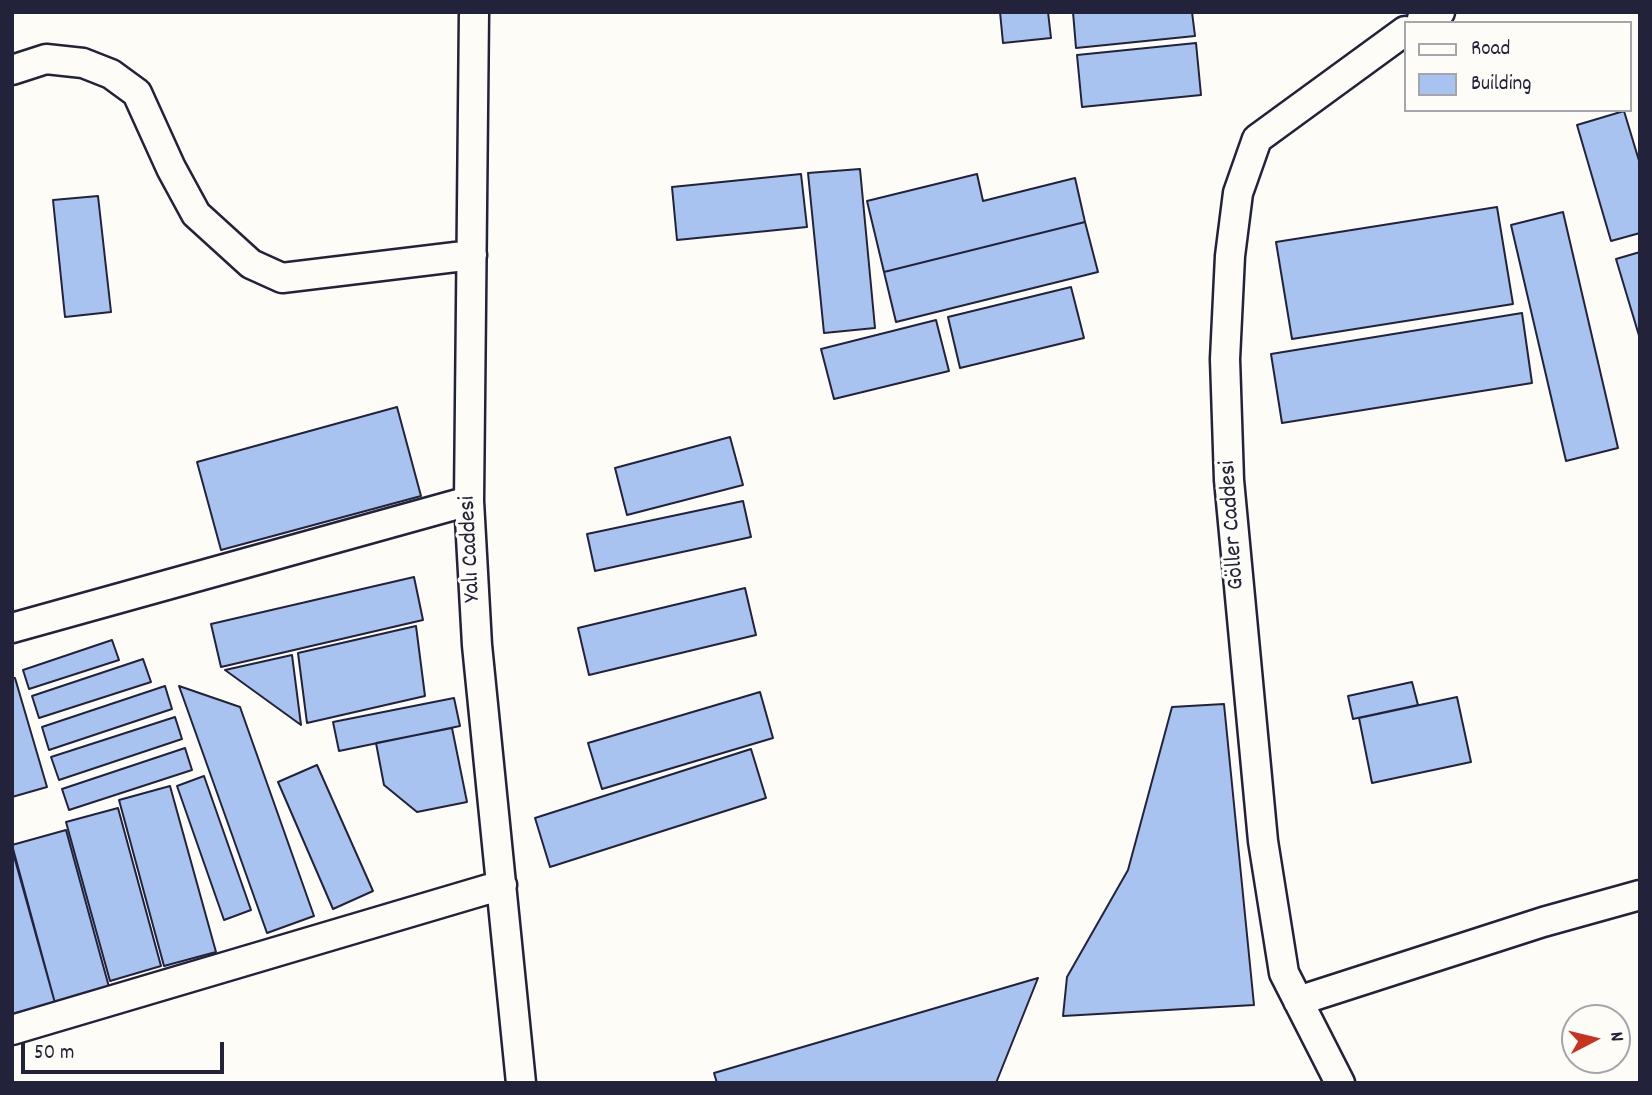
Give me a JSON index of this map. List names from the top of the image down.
{
  "streets": {
    "street": ["Göller Caddesi", "Yalı Caddesi"]
  },
  "legend": ["Road", "Building"],
  "scale_bar": "50 m",
  "north": "right"
}
